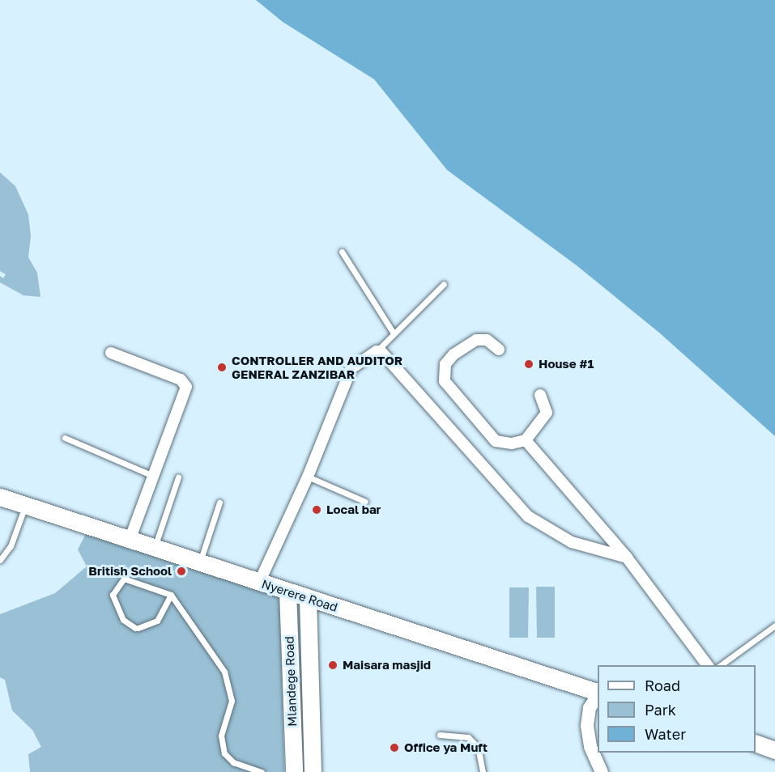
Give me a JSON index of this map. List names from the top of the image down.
{
  "streets": {
    "main road": ["Nyerere Road", "Mlandege Road"]
  },
  "crossings": [
    ["Nyerere Road", "Mlandege Road"]
  ],
  "places": [
    "House #1",
    "CONTROLLER AND AUDITOR GENERAL ZANZIBAR",
    "Local bar",
    "British School",
    "Maisara masjid",
    "Office ya Muft"
  ],
  "legend": ["Road", "Park", "Water"]
}
